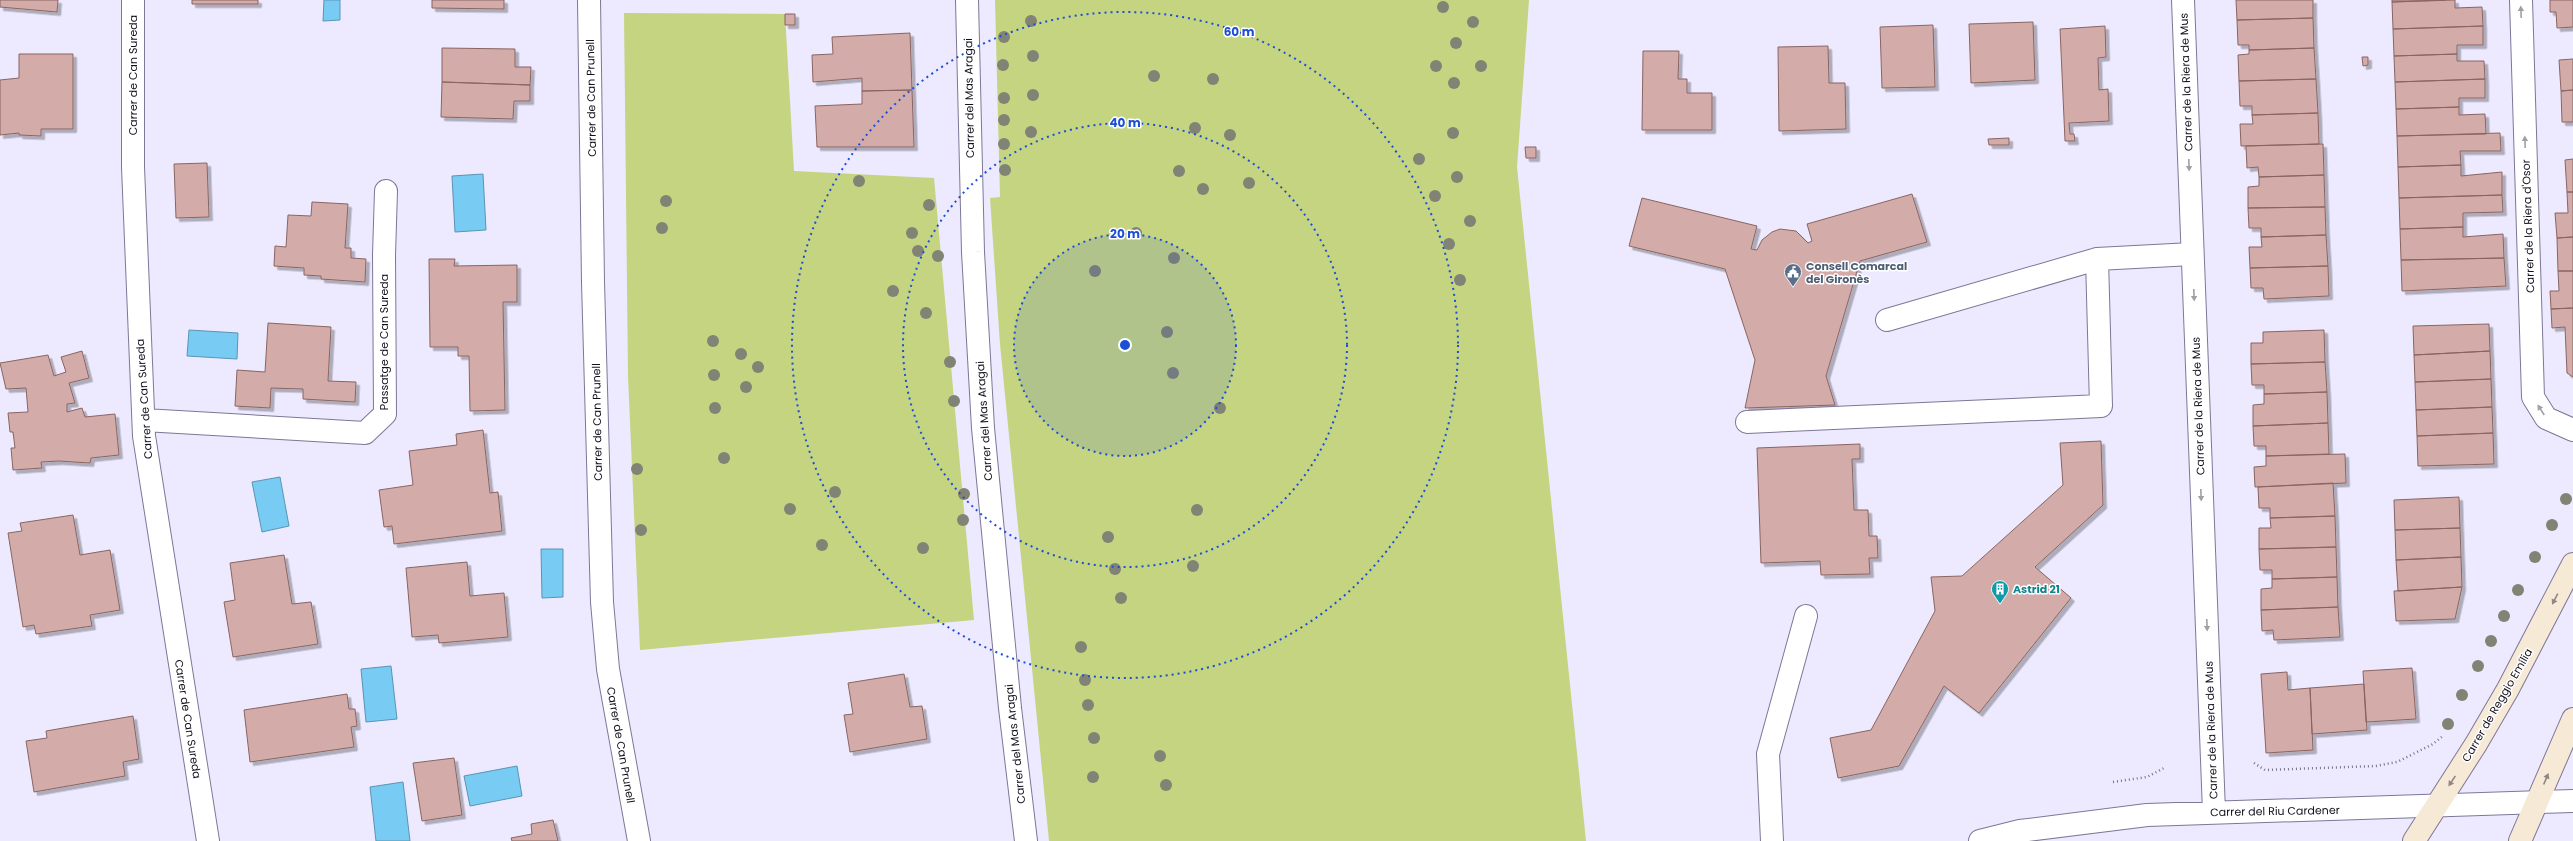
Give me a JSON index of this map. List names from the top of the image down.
{
  "streets": {
    "street": [
      "Carrer de Can Sureda",
      "Carrer de la Riera de Mus",
      "Carrer de Can Prunell",
      "Carrer del Mas Aragai",
      "Carrer de la Riera d'Osor",
      "Passatge de Can Sureda",
      "Carrer de Reggio Emília",
      "Carrer del Riu Cardener"
    ]
  },
  "crossings": [
    ["Carrer de Can Sureda", "Passatge de Can Sureda"],
    ["Carrer de la Riera de Mus", "Carrer del Riu Cardener"],
    ["Carrer de Reggio Emília", "Carrer del Riu Cardener"]
  ],
  "one_way": ["Carrer de la Riera de Mus", "Carrer de la Riera d'Osor"],
  "places": {
    "public building": ["Consell Comarcal del Gironès"],
    "building": ["Astrid 21"]
  },
  "rings": ["60 m", "40 m", "20 m"]
}
